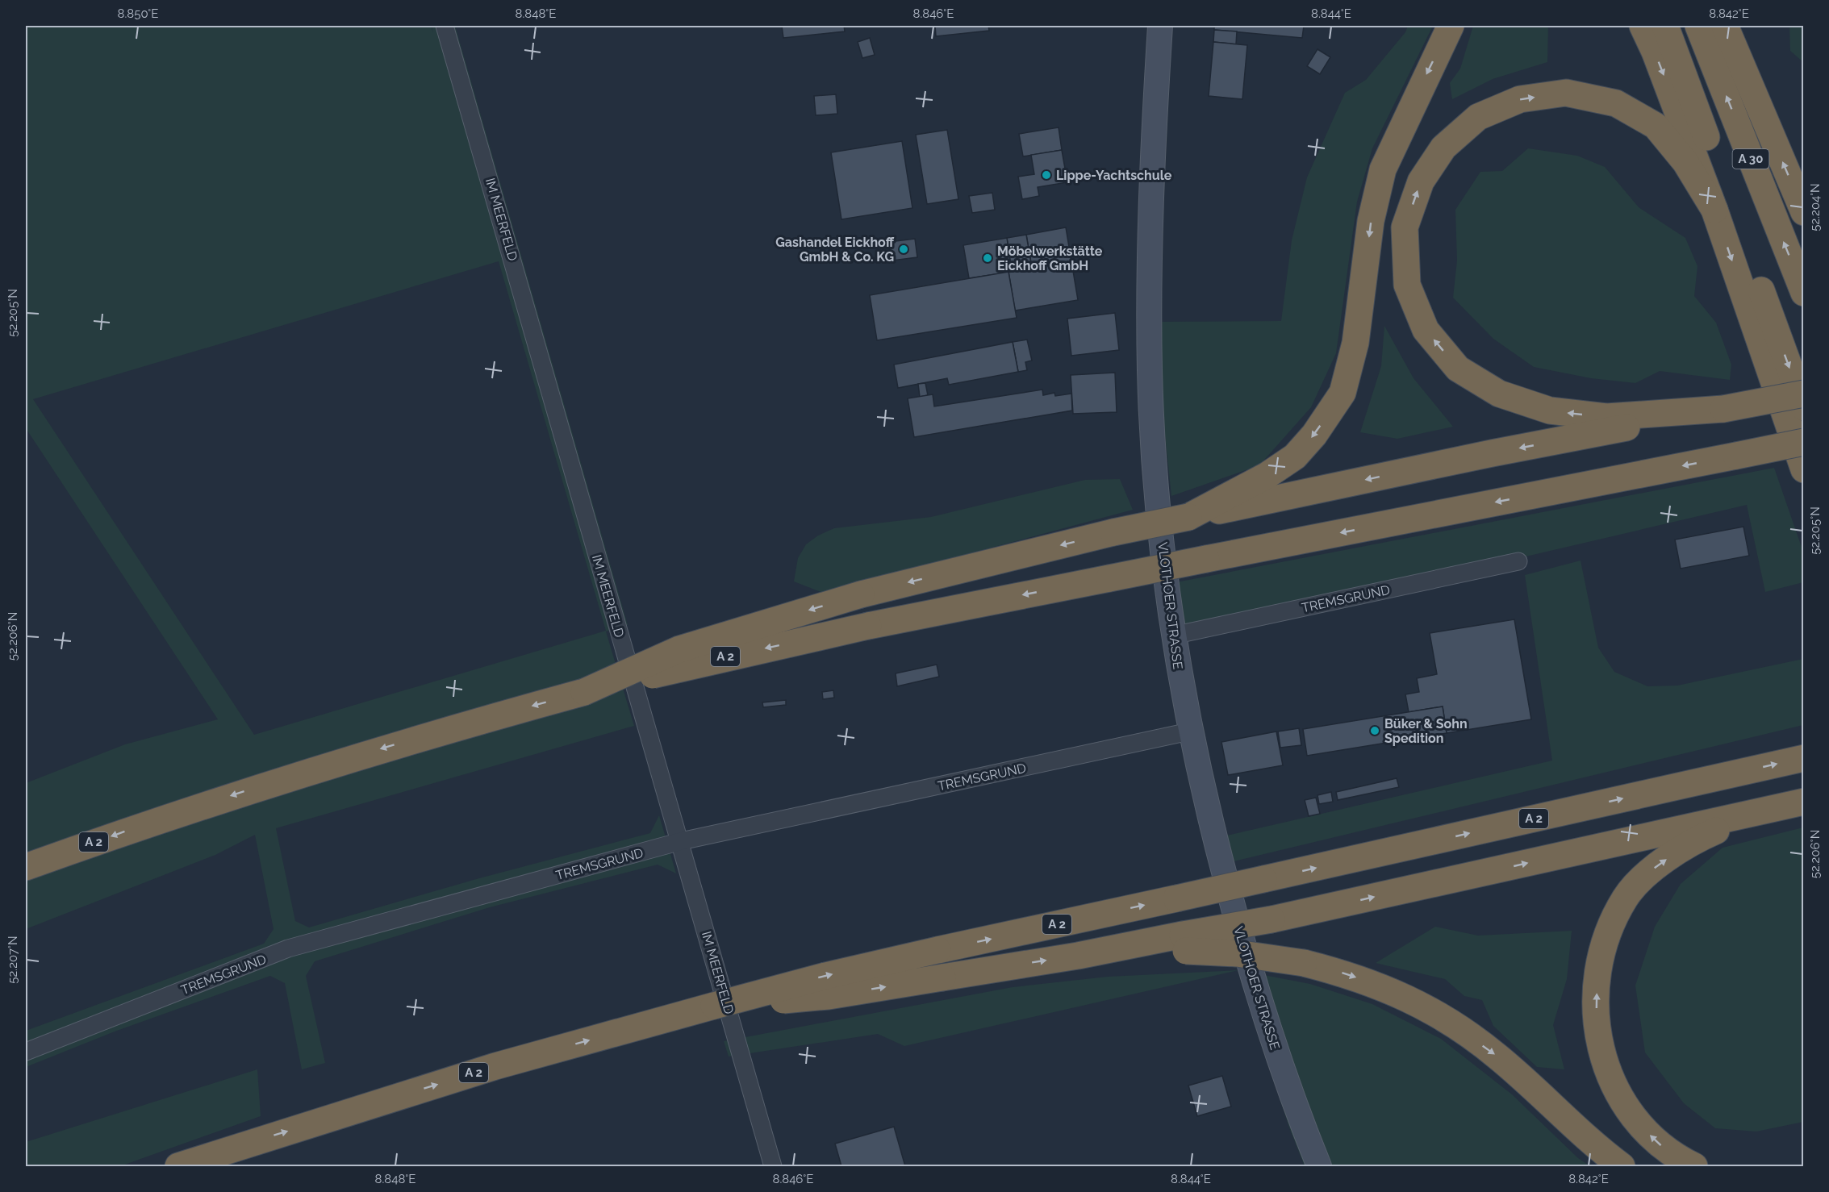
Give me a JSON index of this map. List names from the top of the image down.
{
  "streets": {
    "highway": ["A 30", "A 2"],
    "main road": ["VLOTHOER STRASSE"],
    "street": ["IM MEERFELD", "TREMSGRUND"]
  },
  "crossings": [
    ["IM MEERFELD", "TREMSGRUND"],
    ["TREMSGRUND", "VLOTHOER STRASSE"]
  ],
  "places": [
    "Lippe-Yachtschule",
    "Gashandel Eickhoff GmbH & Co. KG",
    "Möbelwerkstätte Eickhoff GmbH",
    "Büker & Sohn Spedition"
  ],
  "coordinates": [
    "8.850°E",
    "8.848°E",
    "8.846°E",
    "8.844°E",
    "8.842°E",
    "52.204°N",
    "52.205°N",
    "52.206°N",
    "52.207°N"
  ]
}
